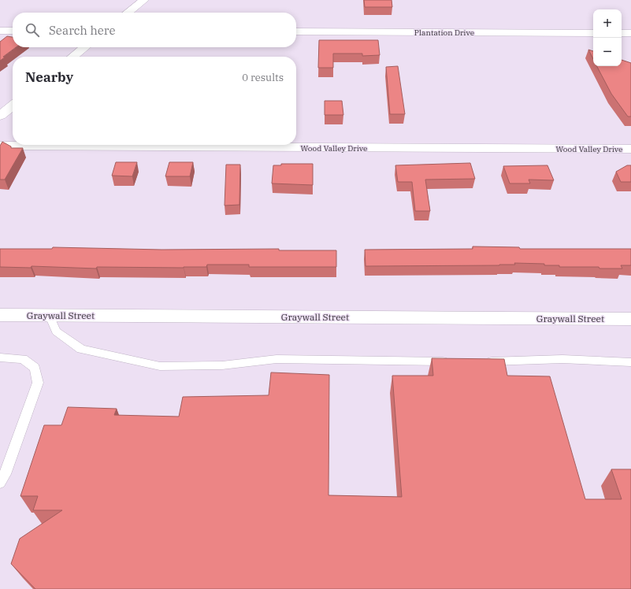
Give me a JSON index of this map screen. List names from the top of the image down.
{
  "streets": {
    "street": ["Plantation Drive", "Wood Valley Drive", "Graywall Street"]
  },
  "page": {
    "map_buttons": ["+", "−"],
    "search": "Search here",
    "heading": ["Nearby", "0 results"]
  }
}
